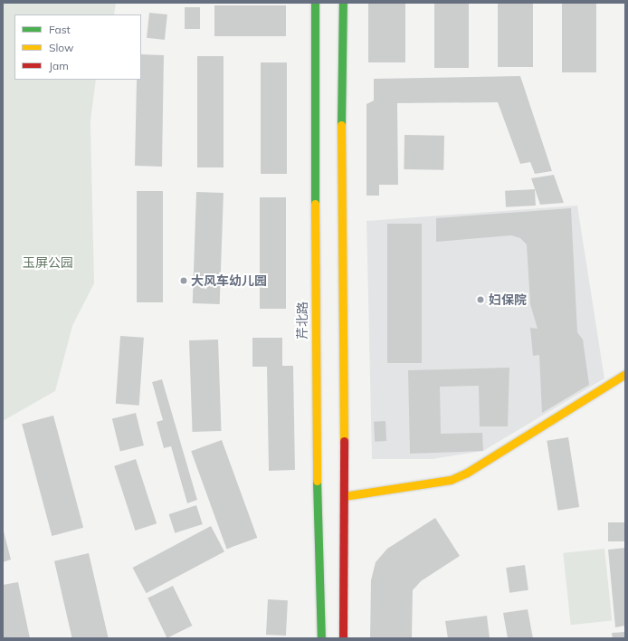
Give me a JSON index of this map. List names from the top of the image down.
{
  "streets": {
    "main road": ["芹北路"]
  },
  "parks": ["玉屏公园"],
  "places": ["大风车幼儿园", "妇保院"],
  "legend": ["Fast", "Slow", "Jam"]
}
